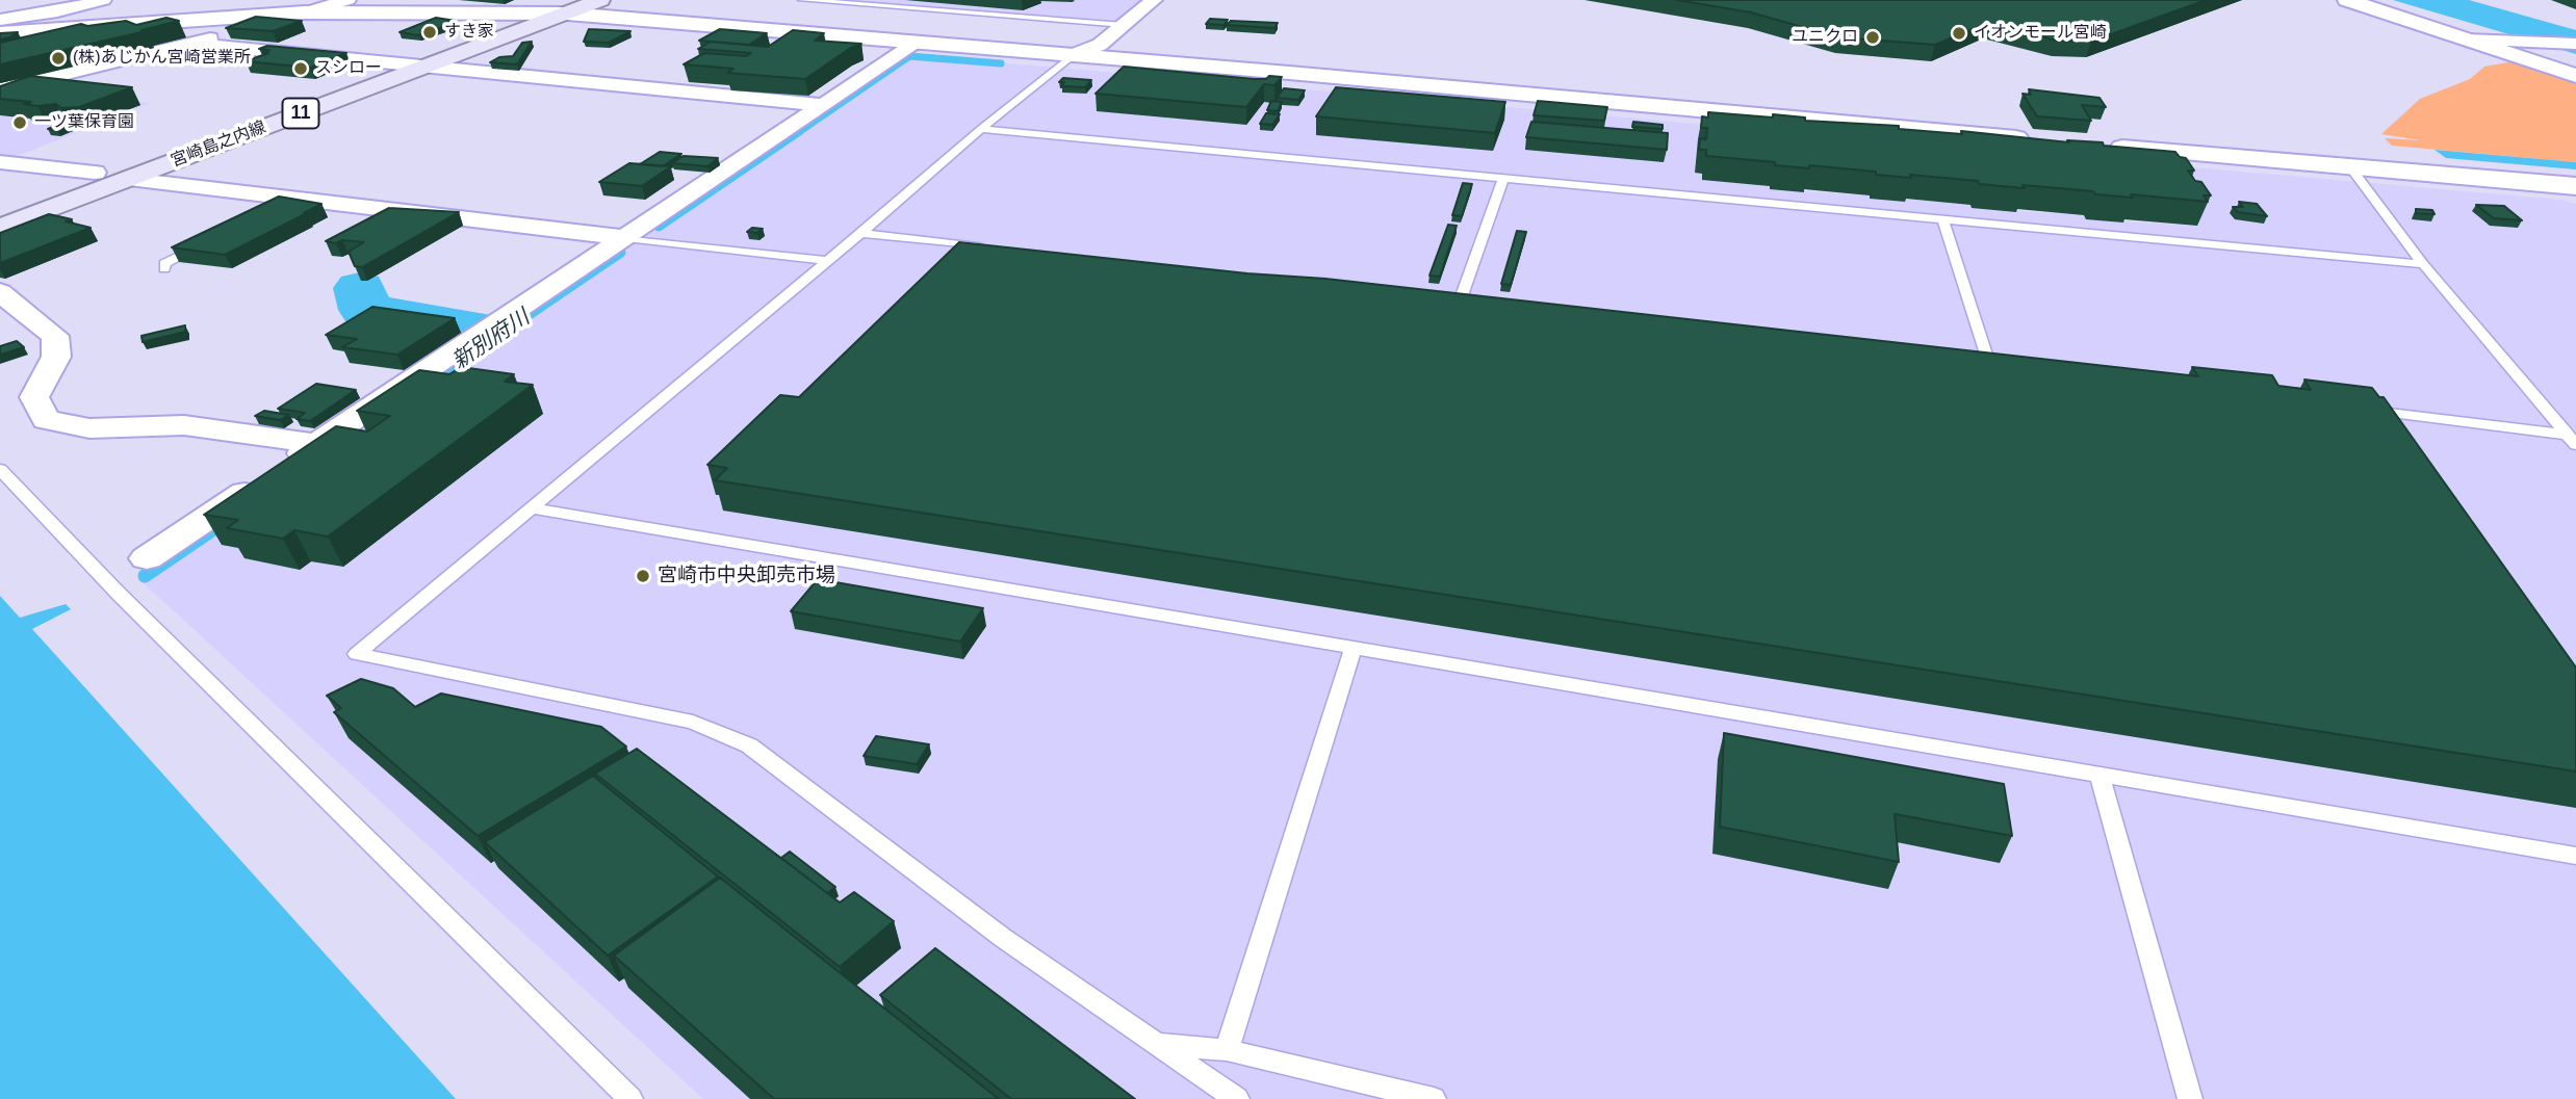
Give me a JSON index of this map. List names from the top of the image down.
{
  "streets": {
    "main road": ["11", "宮崎島之内線"]
  },
  "water": ["新別府川"],
  "places": [
    "すき家",
    "イオンモール宮崎",
    "ユニクロ",
    "(株)あじかん宮崎営業所",
    "スシロー",
    "一ツ葉保育園",
    "宮崎市中央卸売市場"
  ]
}
